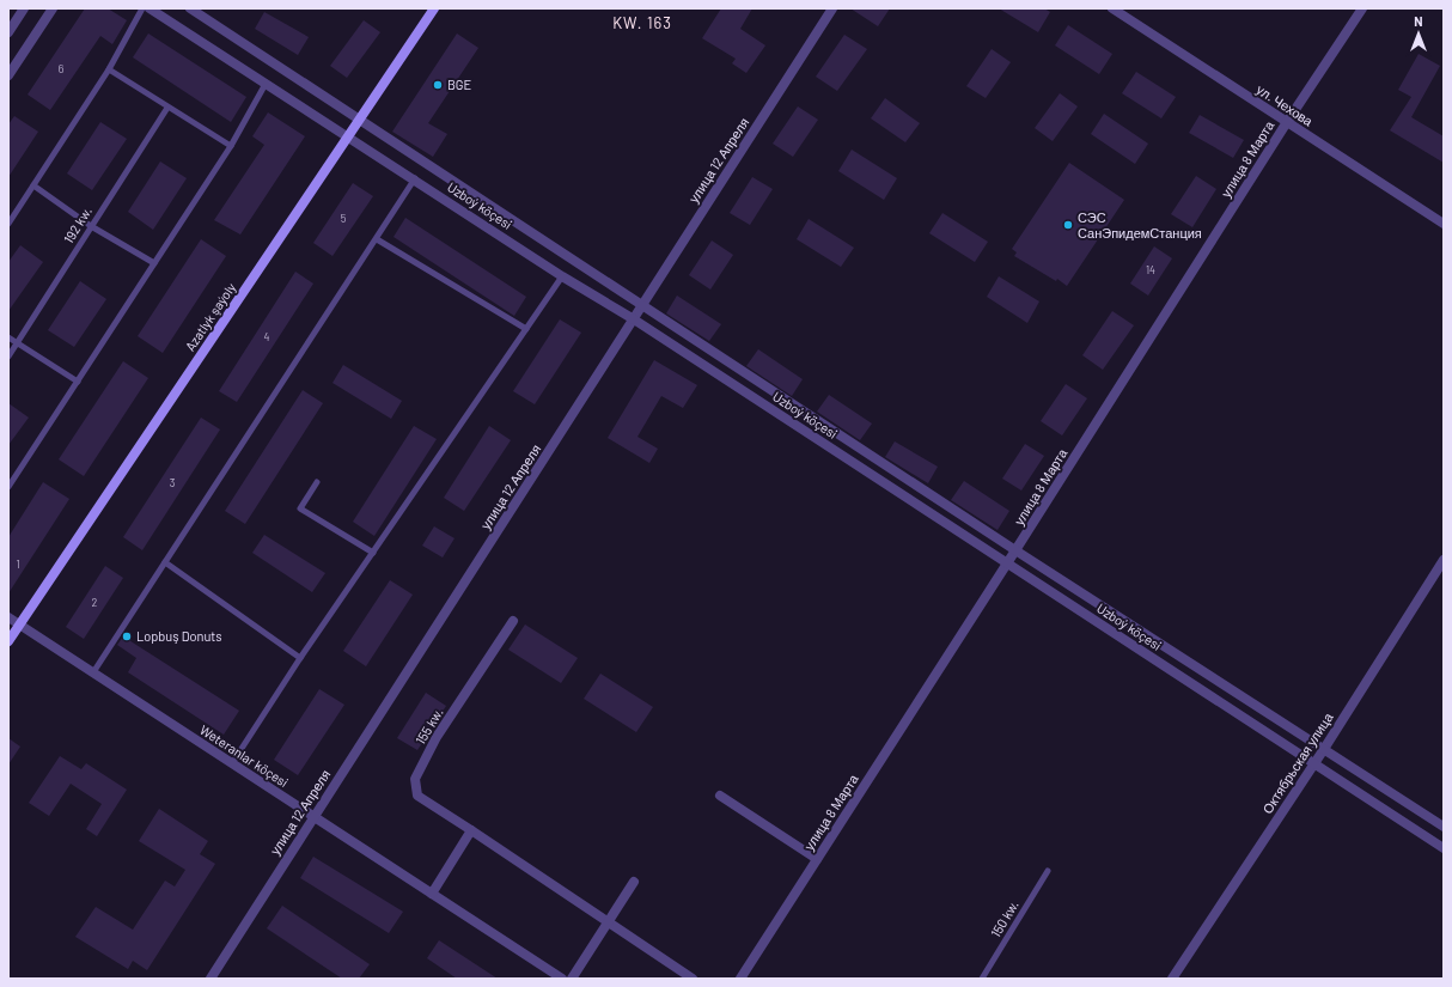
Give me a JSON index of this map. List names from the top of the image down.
{
  "streets": {
    "main road": ["Azatlyk şaýoly"],
    "street": [
      "ул. Чехова",
      "улица 8 Марта",
      "улица 12 Апреля",
      "Uzboý köçesi",
      "155 kw.",
      "Weteranlar köçesi",
      "Октябрьская улица"
    ],
    "lane": ["192 kw.", "150 kw."]
  },
  "crossings": [
    ["ул. Чехова", "улица 8 Марта"],
    ["улица 8 Марта", "Uzboý köçesi"],
    ["улица 12 Апреля", "Uzboý köçesi"],
    ["улица 12 Апреля", "Weteranlar köçesi"],
    ["Uzboý köçesi", "Azatlyk şaýoly"],
    ["Uzboý köçesi", "Октябрьская улица"],
    ["Azatlyk şaýoly", "Weteranlar köçesi"]
  ],
  "districts": ["KW. 163"],
  "places": ["BGE", "СЭС СанЭпидемСтанция", "Lopbuş Donuts"],
  "house_numbers": [
    "6",
    "5",
    "14",
    "4",
    "3",
    "1",
    "2"
  ],
  "north": "top"
}
